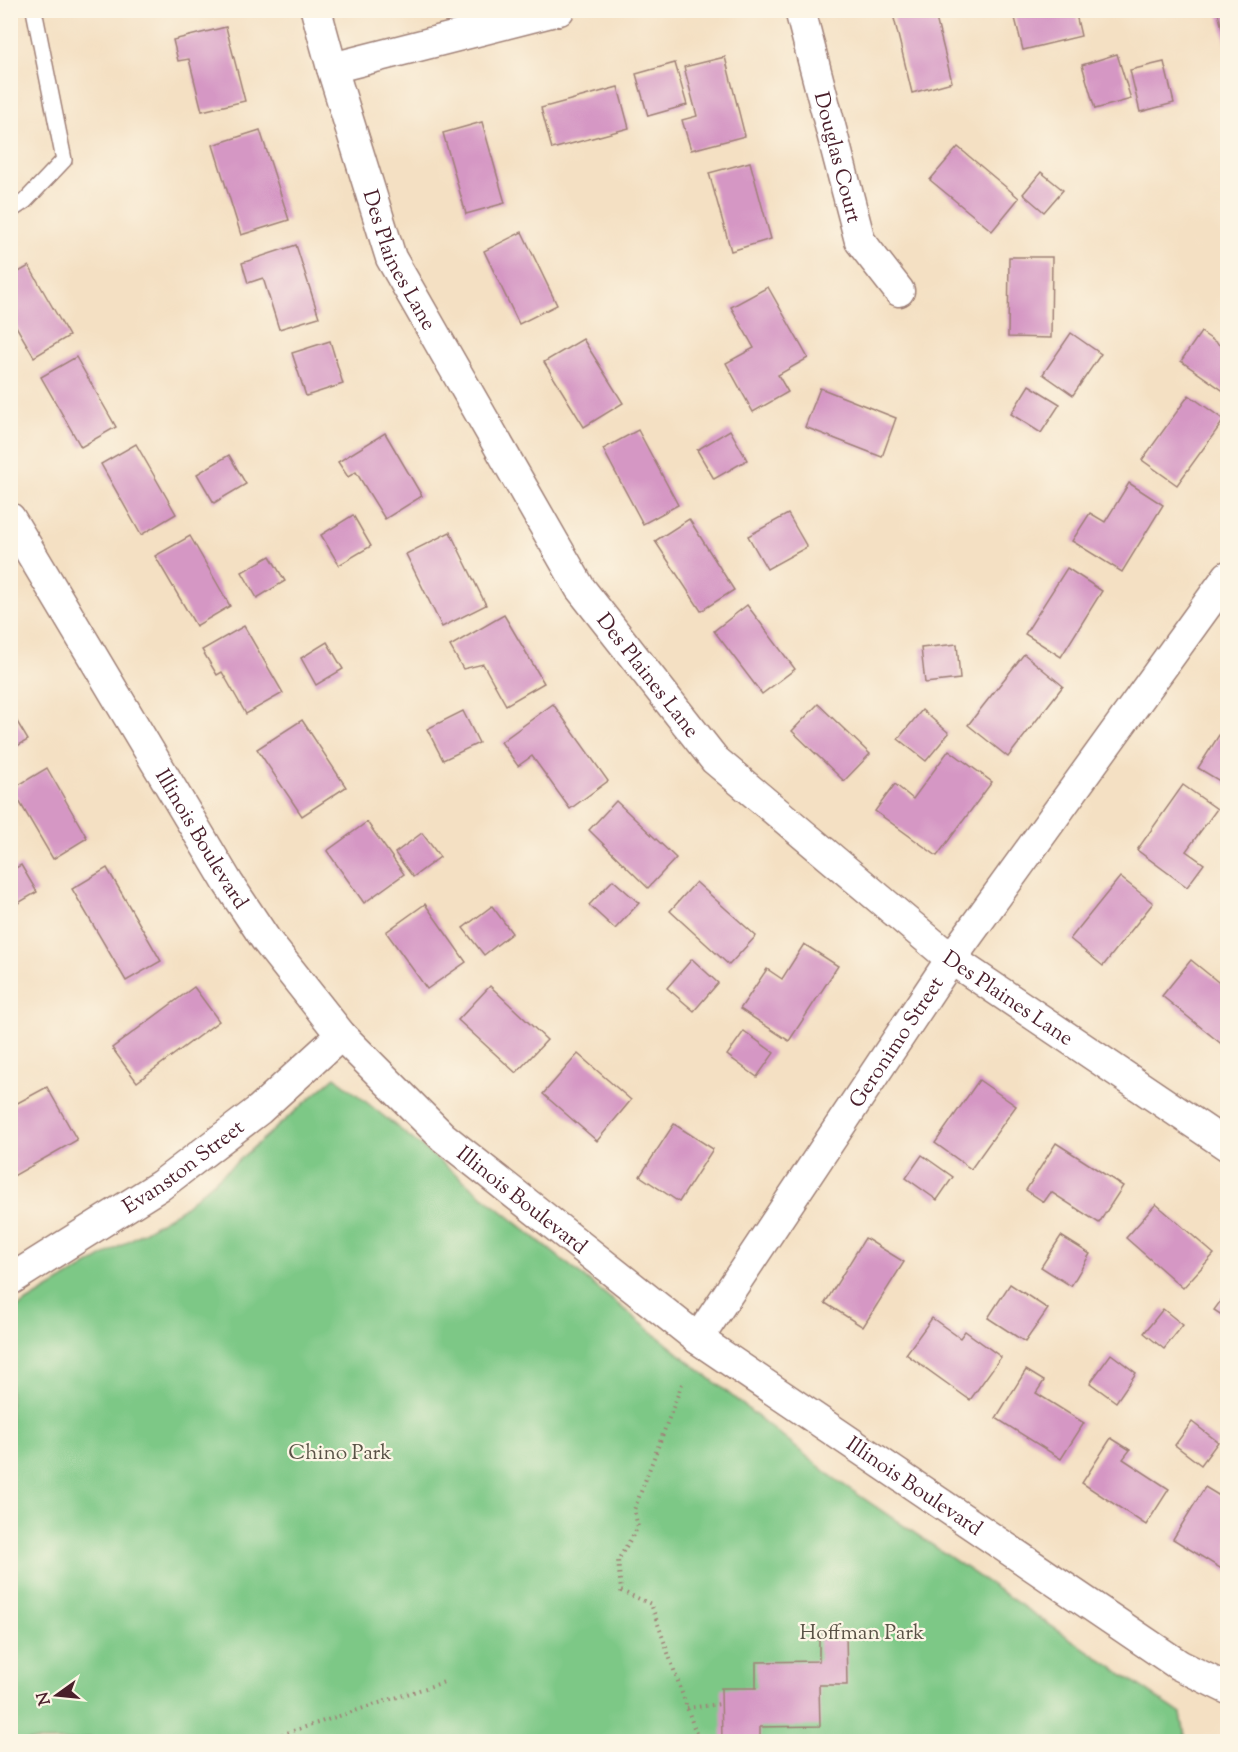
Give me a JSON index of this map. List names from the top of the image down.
{
  "streets": {
    "street": [
      "Douglas Court",
      "Des Plaines Lane",
      "Illinois Boulevard",
      "Geronimo Street",
      "Evanston Street"
    ]
  },
  "crossings": [
    ["Des Plaines Lane", "Geronimo Street"],
    ["Illinois Boulevard", "Geronimo Street"],
    ["Illinois Boulevard", "Evanston Street"]
  ],
  "parks": ["Chino Park", "Hoffman Park"],
  "north": "left"
}
